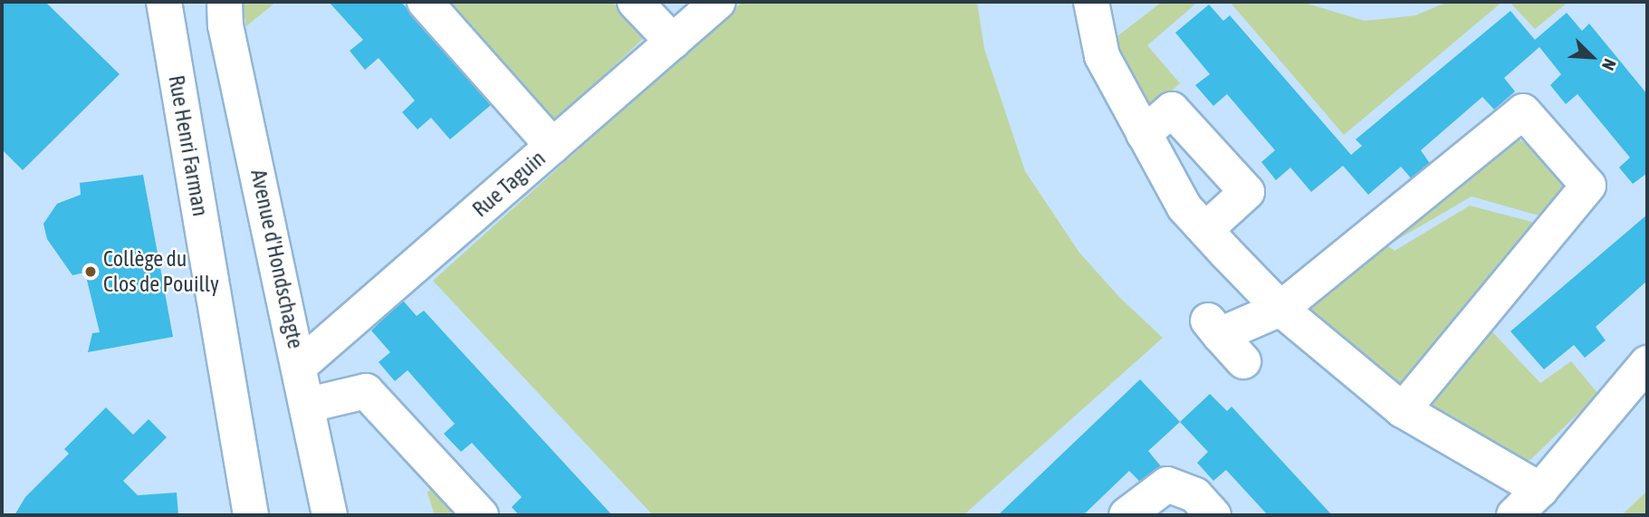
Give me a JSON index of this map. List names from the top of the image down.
{
  "streets": {
    "street": ["Rue Henri Farman", "Rue Taguin", "Avenue d'Hondschagte"]
  },
  "crossings": [
    ["Rue Taguin", "Avenue d'Hondschagte"]
  ],
  "places": ["Collège du Clos de Pouilly"],
  "north": "bottom right"
}
